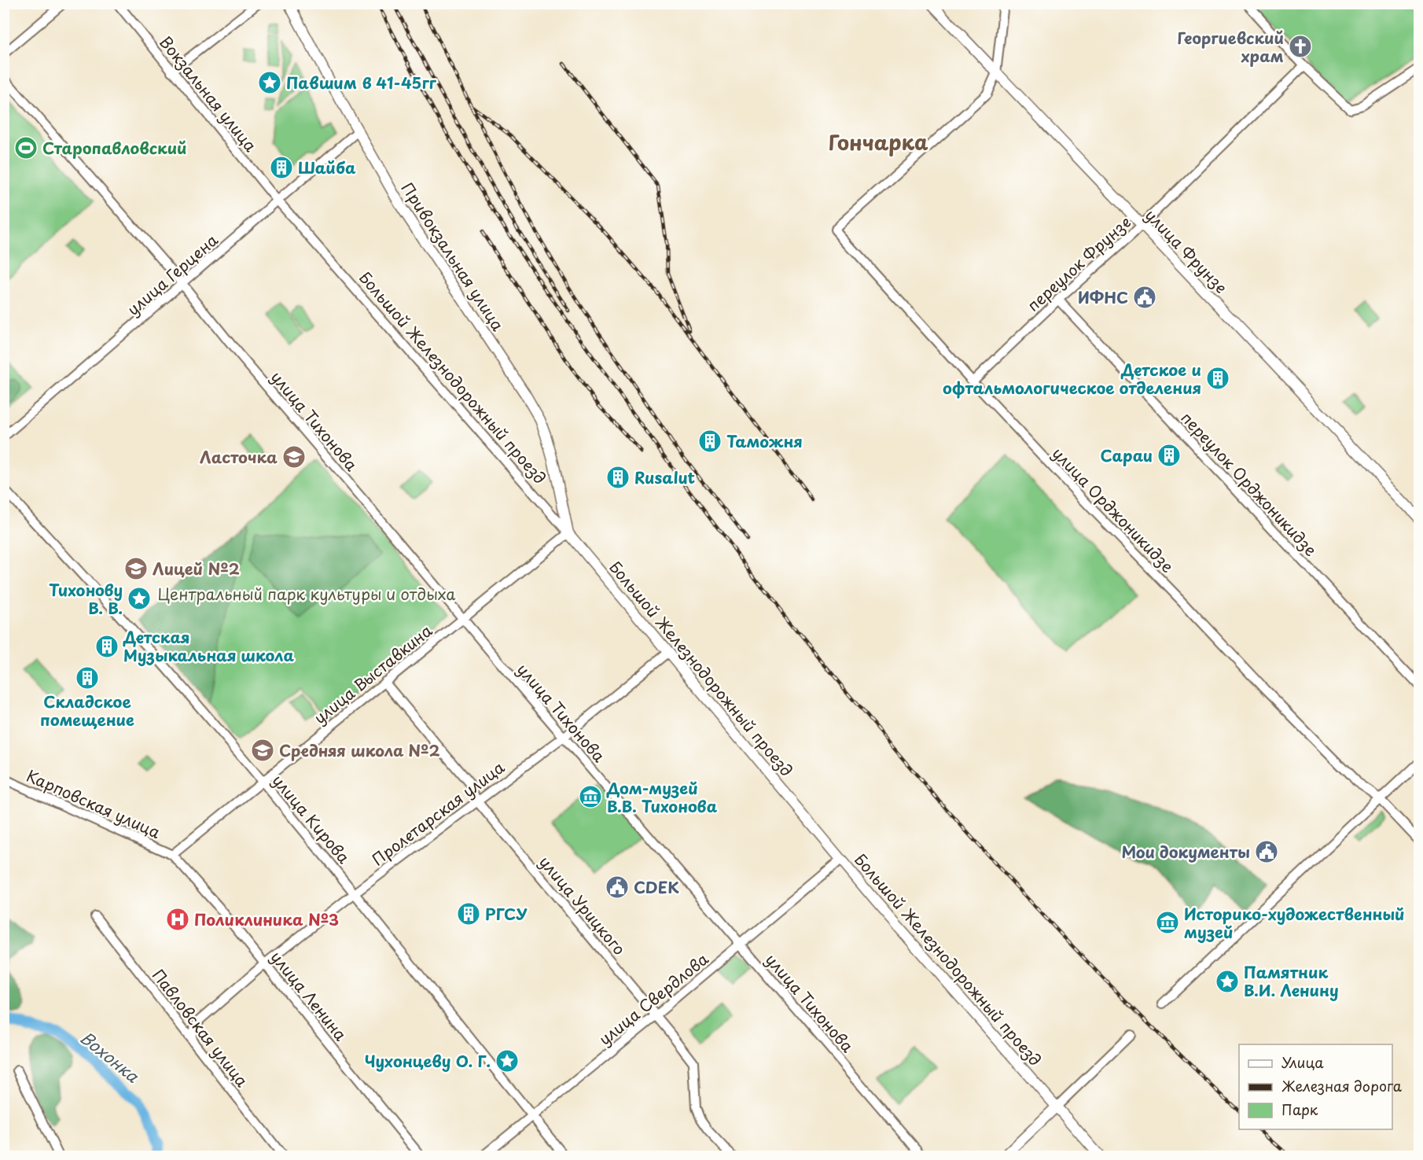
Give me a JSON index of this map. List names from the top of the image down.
{
  "streets": {
    "main road": ["улица Фрунзе", "Привокзальная улица", "Большой Железнодорожный проезд"],
    "street": [
      "Вокзальная улица",
      "переулок Фрунзе",
      "улица Герцена",
      "улица Тихонова",
      "переулок Орджоникидзе",
      "улица Орджоникидзе",
      "улица Выставкина",
      "Карповская улица",
      "Пролетарская улица",
      "улица Кирова",
      "улица Урицкого",
      "улица Ленина",
      "улица Свердлова",
      "Павловская улица"
    ]
  },
  "crossings": [
    ["Вокзальная улица", "улица Герцена"],
    ["Вокзальная улица", "Большой Железнодорожный проезд"],
    ["улица Фрунзе", "переулок Фрунзе"],
    ["улица Фрунзе", "улица Орджоникидзе"],
    ["Привокзальная улица", "улица Герцена"],
    ["Привокзальная улица", "Большой Железнодорожный проезд"],
    ["Привокзальная улица", "улица Выставкина"],
    ["переулок Фрунзе", "переулок Орджоникидзе"],
    ["переулок Фрунзе", "улица Орджоникидзе"],
    ["улица Герцена", "Большой Железнодорожный проезд"],
    ["улица Герцена", "улица Тихонова"],
    ["Большой Железнодорожный проезд", "улица Выставкина"],
    ["Большой Железнодорожный проезд", "Пролетарская улица"],
    ["Большой Железнодорожный проезд", "улица Свердлова"],
    ["улица Тихонова", "улица Выставкина"],
    ["улица Тихонова", "Пролетарская улица"],
    ["улица Тихонова", "улица Свердлова"],
    ["улица Выставкина", "Карповская улица"],
    ["улица Выставкина", "улица Кирова"],
    ["улица Выставкина", "улица Урицкого"],
    ["улица Выставкина", "улица Ленина"],
    ["Карповская улица", "улица Ленина"],
    ["Пролетарская улица", "улица Кирова"],
    ["Пролетарская улица", "улица Урицкого"],
    ["Пролетарская улица", "улица Ленина"],
    ["Пролетарская улица", "Павловская улица"],
    ["улица Кирова", "улица Свердлова"],
    ["улица Урицкого", "улица Свердлова"]
  ],
  "districts": ["Гончарка"],
  "water": ["Вохонка"],
  "parks": ["Центральный парк культуры и отдыха"],
  "places": {
    "church": ["Георгиевский храм"],
    "place": [
      "Павшим в 41-45гг",
      "Тихонову В. В.",
      "Памятник В.И. Ленину",
      "Чухонцеву О. Г."
    ],
    "sports": ["Старопавловский"],
    "building": [
      "Шайба",
      "Детское и офтальмологическое отделения",
      "Таможня",
      "Сараи",
      "Rusalut",
      "Детская Музыкальная школа",
      "Складское помещение",
      "РГСУ"
    ],
    "public building": ["ИФНС", "Мои документы", "CDEK"],
    "school or university": ["Ласточка", "Лицей №2", "Средняя школа №2"],
    "museum": ["Дом-музей В.В. Тихонова", "Историко-художественный музей"],
    "hospital": ["Поликлиника №3"]
  },
  "legend": ["Улица", "Железная дорога", "Парк"]
}
